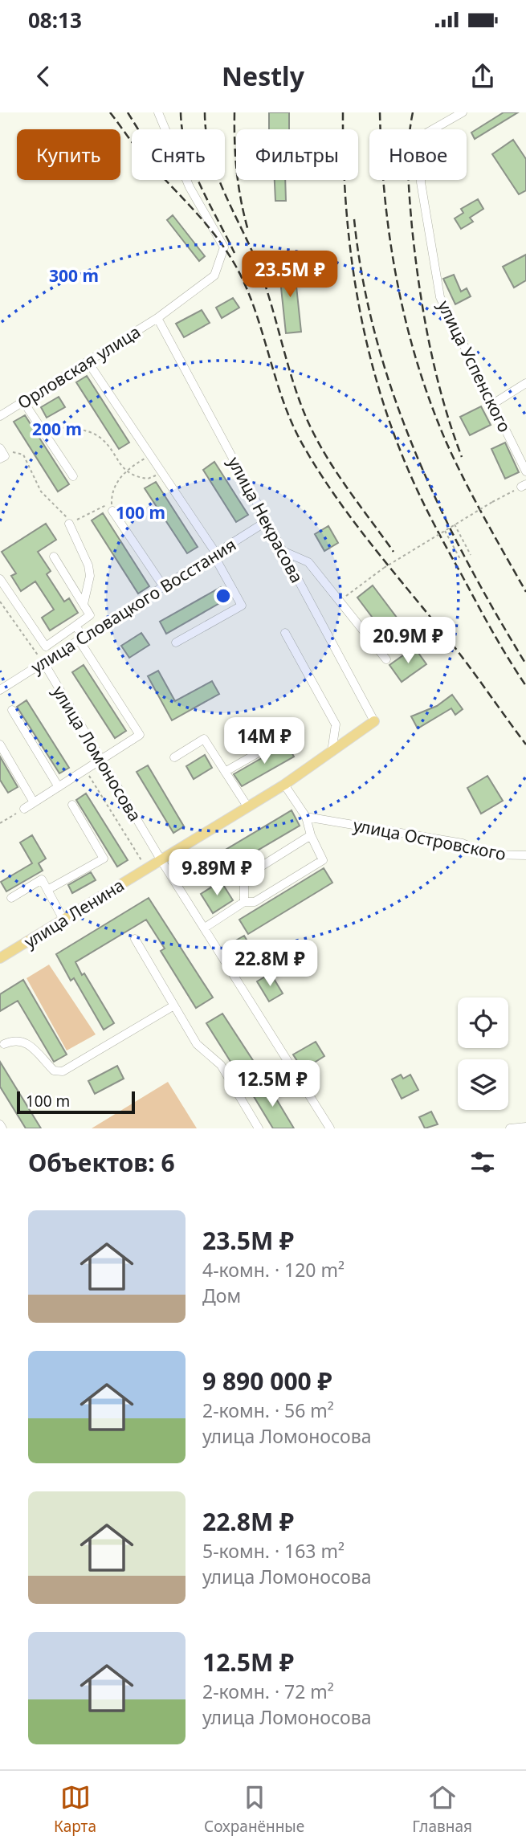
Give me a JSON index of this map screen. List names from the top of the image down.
{
  "streets": {
    "main road": ["улица Ленина"],
    "street": [
      "улица Успенского",
      "Орловская улица",
      "улица Некрасова",
      "улица Словацкого Восстания",
      "улица Ломоносова",
      "улица Островского"
    ]
  },
  "crossings": [
    ["Орловская улица", "улица Некрасова"],
    ["улица Некрасова", "улица Словацкого Восстания"],
    ["улица Некрасова", "улица Ленина"],
    ["улица Словацкого Восстания", "улица Ломоносова"],
    ["улица Ломоносова", "улица Ленина"]
  ],
  "scale_bar": "100 m",
  "page": {
    "status": "08:13",
    "header": "Nestly",
    "chip": [
      "Купить",
      "Снять",
      "Фильтры",
      "Новое"
    ],
    "price": [
      "23.5M ₽",
      "20.9M ₽",
      "14M ₽",
      "9.89M ₽",
      "22.8M ₽",
      "12.5M ₽"
    ],
    "scale": "100 m",
    "heading": "Объектов: 6",
    "list": [
      {
        "name": "23.5M ₽",
        "note": "4-комн. · 120 m² · Дом"
      },
      {
        "name": "9 890 000 ₽",
        "note": "2-комн. · 56 m² · улица Ломоносова"
      },
      {
        "name": "22.8M ₽",
        "note": "5-комн. · 163 m² · улица Ломоносова"
      },
      {
        "name": "12.5M ₽",
        "note": "2-комн. · 72 m² · улица Ломоносова"
      }
    ],
    "tabs": ["Карта", "Сохранённые", "Главная"]
  },
  "rings": ["300 m", "200 m", "100 m"]
}
